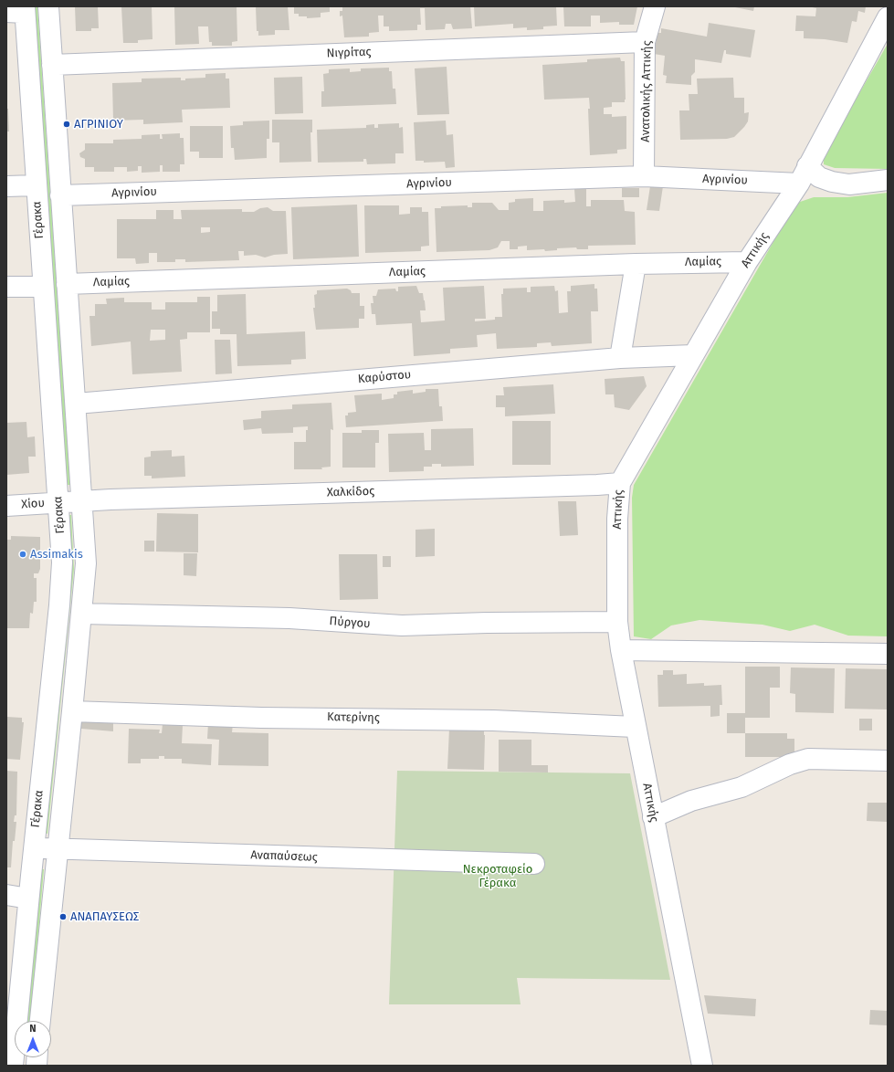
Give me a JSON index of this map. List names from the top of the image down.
{
  "streets": {
    "street": [
      "Νιγρίτας",
      "Ανατολικής Αττικής",
      "Αγρινίου",
      "Γέρακα",
      "Αττικής",
      "Λαμίας",
      "Καρύστου",
      "Χαλκίδος",
      "Χίου",
      "Πύργου",
      "Κατερίνης",
      "Αναπαύσεως"
    ]
  },
  "crossings": [
    ["Νιγρίτας", "Ανατολικής Αττικής"],
    ["Νιγρίτας", "Γέρακα"],
    ["Ανατολικής Αττικής", "Αγρινίου"],
    ["Αγρινίου", "Γέρακα"],
    ["Αγρινίου", "Αττικής"],
    ["Γέρακα", "Λαμίας"],
    ["Γέρακα", "Καρύστου"],
    ["Γέρακα", "Χαλκίδος"],
    ["Γέρακα", "Χίου"],
    ["Γέρακα", "Πύργου"],
    ["Γέρακα", "Κατερίνης"],
    ["Γέρακα", "Αναπαύσεως"],
    ["Αττικής", "Λαμίας"],
    ["Αττικής", "Καρύστου"],
    ["Αττικής", "Χαλκίδος"],
    ["Αττικής", "Πύργου"],
    ["Αττικής", "Κατερίνης"],
    ["Χαλκίδος", "Χίου"]
  ],
  "parks": ["Νεκροταφείο Γέρακα"],
  "places": ["ΑΓΡΙΝΙΟΥ", "Assimakis", "ΑΝΑΠΑΥΣΕΩΣ"],
  "north": "top"
}
